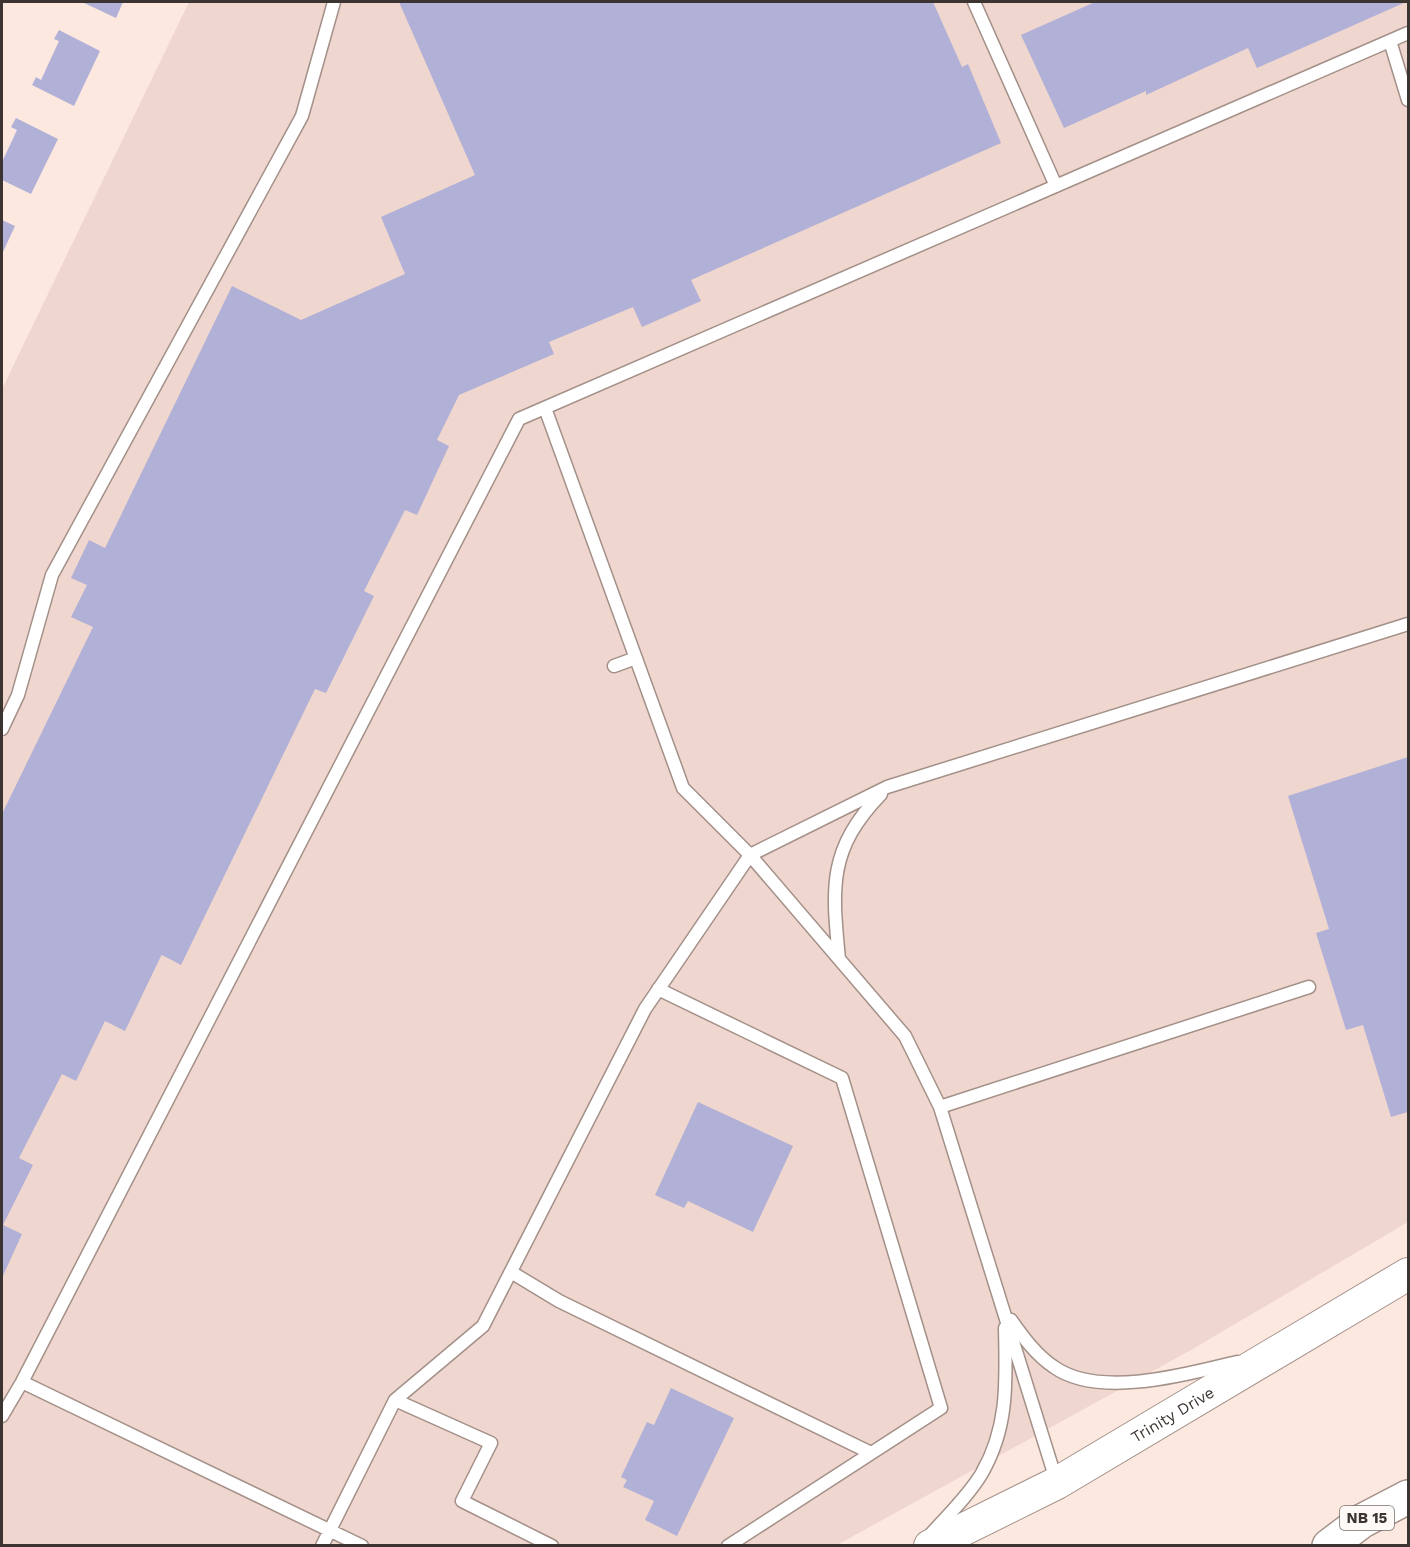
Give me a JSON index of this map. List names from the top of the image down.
{
  "streets": {
    "highway": ["NB 15"],
    "street": ["Trinity Drive"]
  }
}
